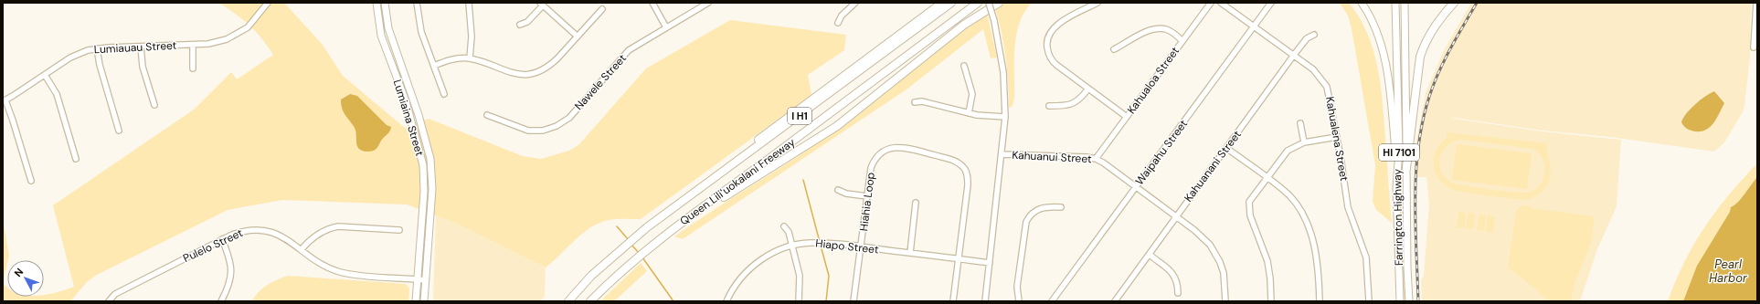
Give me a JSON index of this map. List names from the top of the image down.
{
  "streets": {
    "highway": ["I H1", "Queen Liliʻuokalani Freeway"],
    "main road": ["Lumiaina Street", "HI 7101", "Farrington Highway"],
    "street": [
      "Lumiauau Street",
      "Kahualoa Street",
      "Nawele Street",
      "Kahualena Street",
      "Waipahu Street",
      "Kahuanui Street",
      "Kahuanani Street",
      "Hiahia Loop",
      "Pulelo Street",
      "Hiapo Street"
    ]
  },
  "crossings": [
    ["Kahualoa Street", "Kahuanui Street"],
    ["Lumiaina Street", "Pulelo Street"],
    ["Kahualena Street", "Waipahu Street"],
    ["Kahualena Street", "Kahuanani Street"],
    ["Waipahu Street", "Kahuanui Street"],
    ["Kahuanui Street", "Kahuanani Street"],
    ["Hiahia Loop", "Hiapo Street"]
  ],
  "water": ["Pearl Harbor"],
  "north": "top left"
}
